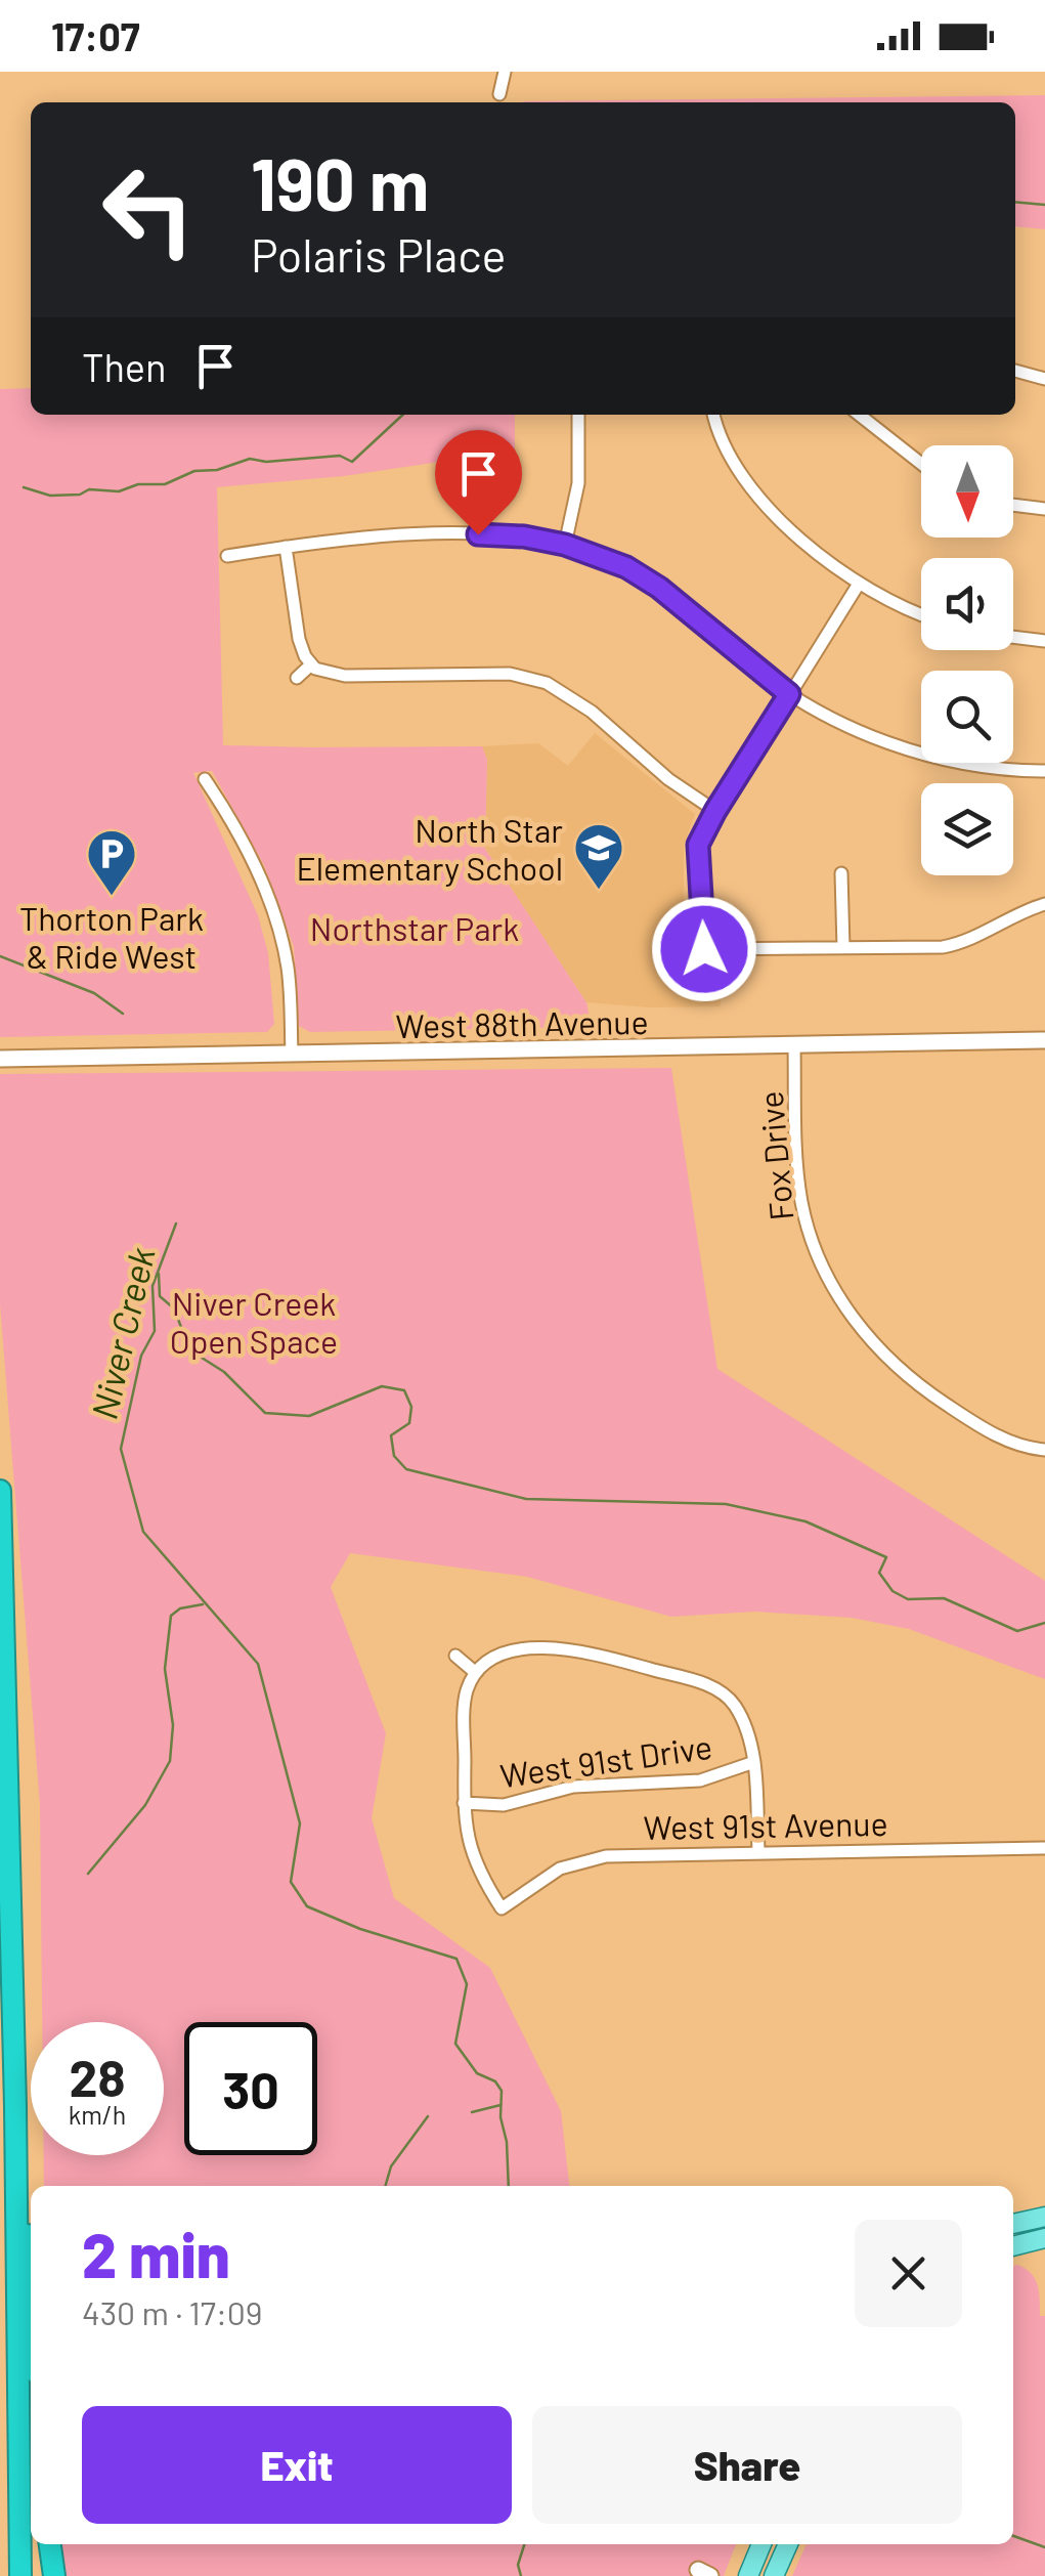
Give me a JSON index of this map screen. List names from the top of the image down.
{
  "streets": {
    "main road": ["West 88th Avenue"],
    "street": ["Fox Drive", "West 91st Drive", "West 91st Avenue"]
  },
  "crossings": [
    ["West 88th Avenue", "Fox Drive"],
    ["West 91st Drive", "West 91st Avenue"]
  ],
  "water": ["Niver Creek"],
  "parks": ["Northstar Park", "Niver Creek Open Space"],
  "places": {
    "school or university": ["North Star Elementary School"],
    "parking": ["Thorton Park & Ride West"]
  },
  "north": "bottom",
  "page": {
    "status": "17:07",
    "turn": ["190 m", "Polaris Place"],
    "then": "Then",
    "speed": "28 km/h",
    "limit": "30",
    "heading": ["2 min", "430 m · 17:09"],
    "buttons": ["Exit", "Share"]
  }
}
